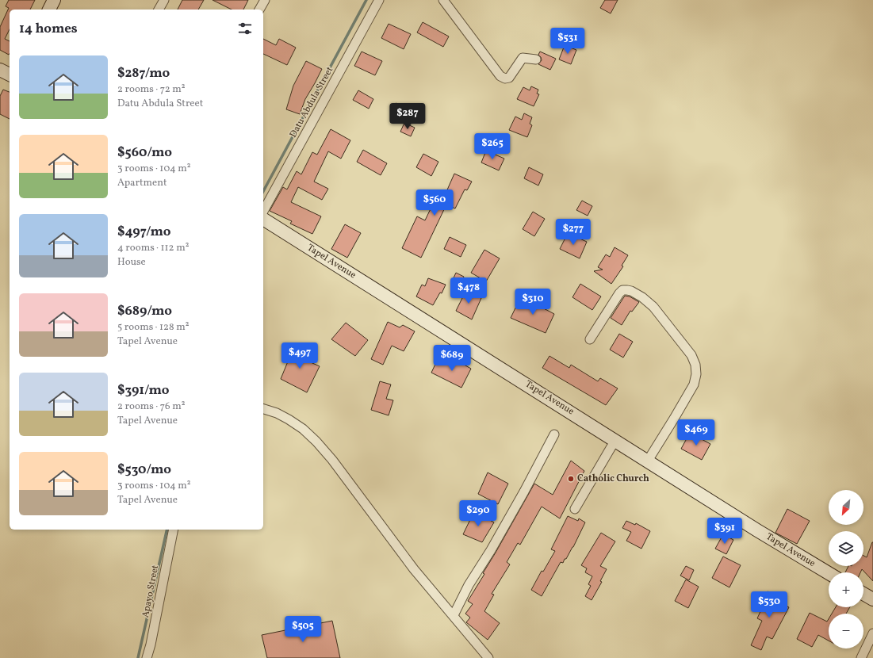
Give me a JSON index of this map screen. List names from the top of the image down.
{
  "streets": {
    "street": ["Datu Abdula Street", "Tapel Avenue", "Apayo Street"]
  },
  "places": ["Catholic Church"],
  "north": "bottom left",
  "page": {
    "heading": "14 homes",
    "price": [
      "$531",
      "$287",
      "$265",
      "$560",
      "$277",
      "$478",
      "$310",
      "$497",
      "$689",
      "$469",
      "$290",
      "$391",
      "$530",
      "$505"
    ],
    "list": [
      {
        "name": "$287/mo",
        "note": "2 rooms · 72 m² · Datu Abdula Street"
      },
      {
        "name": "$560/mo",
        "note": "3 rooms · 104 m² · Apartment"
      },
      {
        "name": "$497/mo",
        "note": "4 rooms · 112 m² · House"
      },
      {
        "name": "$689/mo",
        "note": "5 rooms · 128 m² · Tapel Avenue"
      },
      {
        "name": "$391/mo",
        "note": "2 rooms · 76 m² · Tapel Avenue"
      },
      {
        "name": "$530/mo",
        "note": "3 rooms · 104 m² · Tapel Avenue"
      }
    ],
    "map_buttons": ["+", "−"]
  }
}
